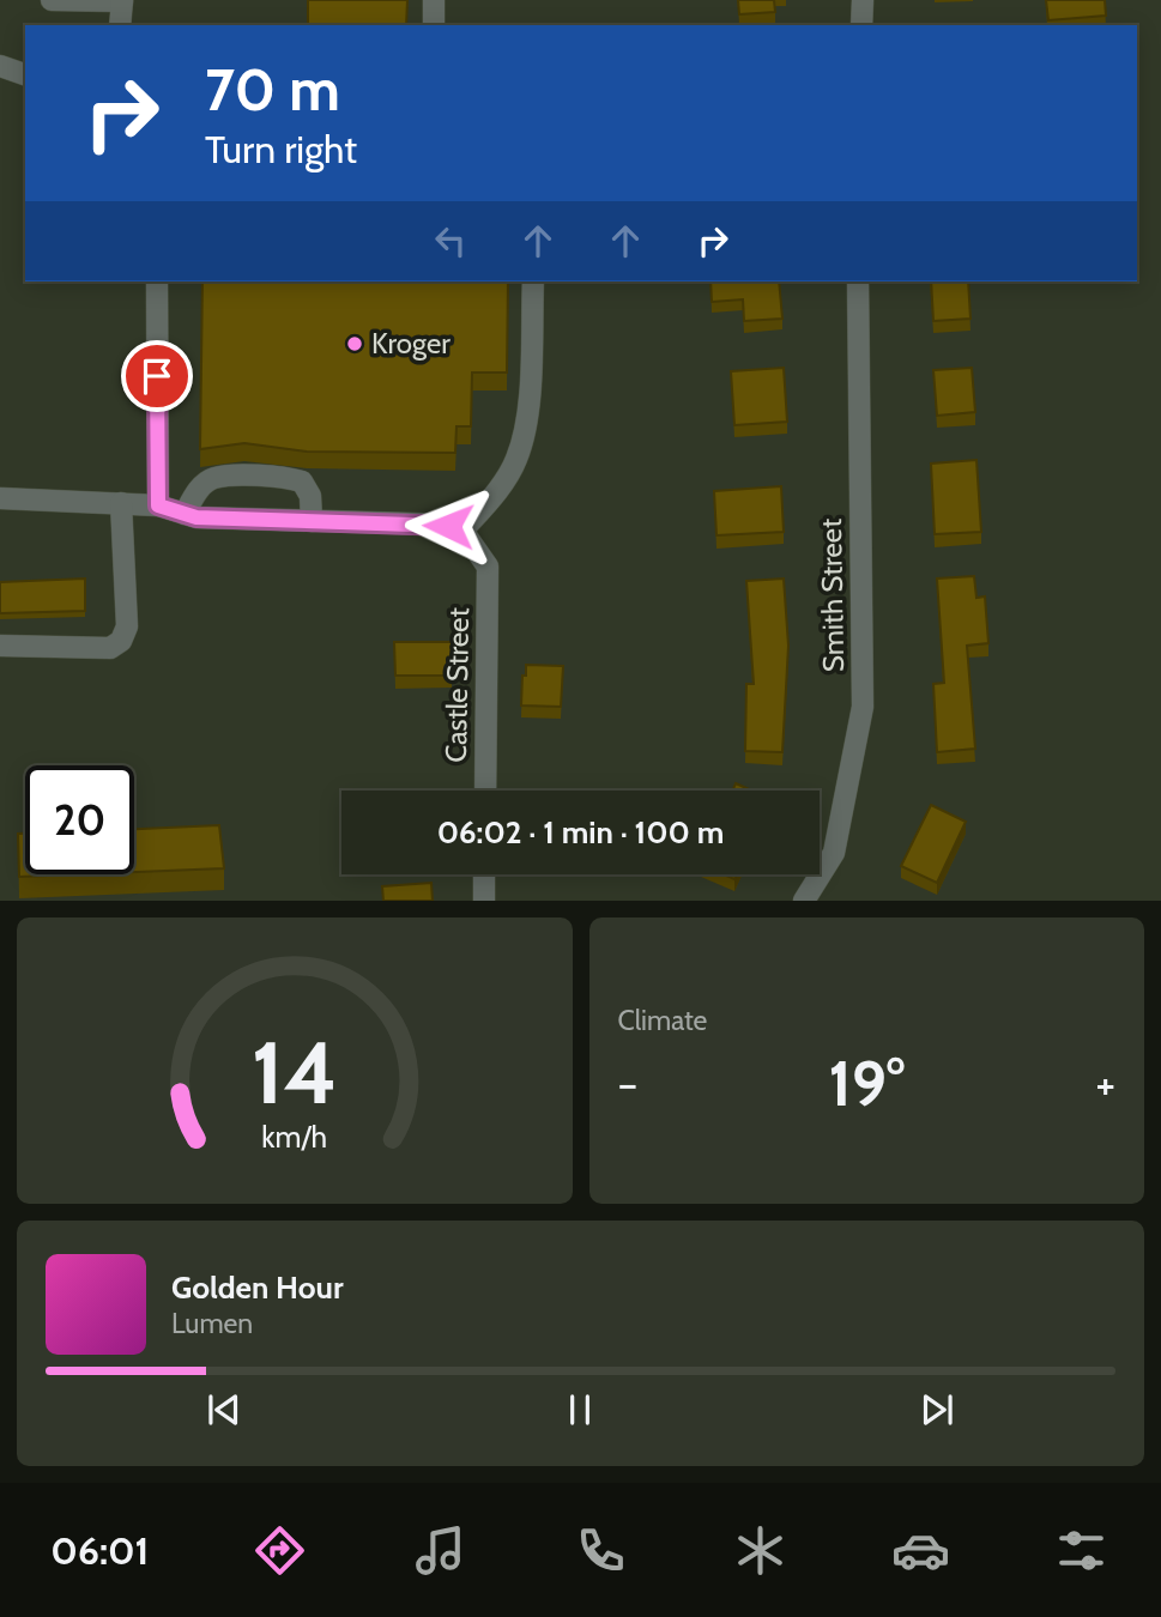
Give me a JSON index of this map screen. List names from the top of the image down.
{
  "streets": {
    "street": ["Smith Street", "Castle Street"]
  },
  "places": ["Kroger"],
  "page": {
    "turn": ["70 m", "Turn right"],
    "limit": "20",
    "trip": "06:02 · 1 min · 100 m",
    "tile": "Climate",
    "heat": ["−", "19°", "+"],
    "song": ["Golden Hour", "Lumen"],
    "tabs": "06:01",
    "gauge": ["14", "km/h"]
  }
}
